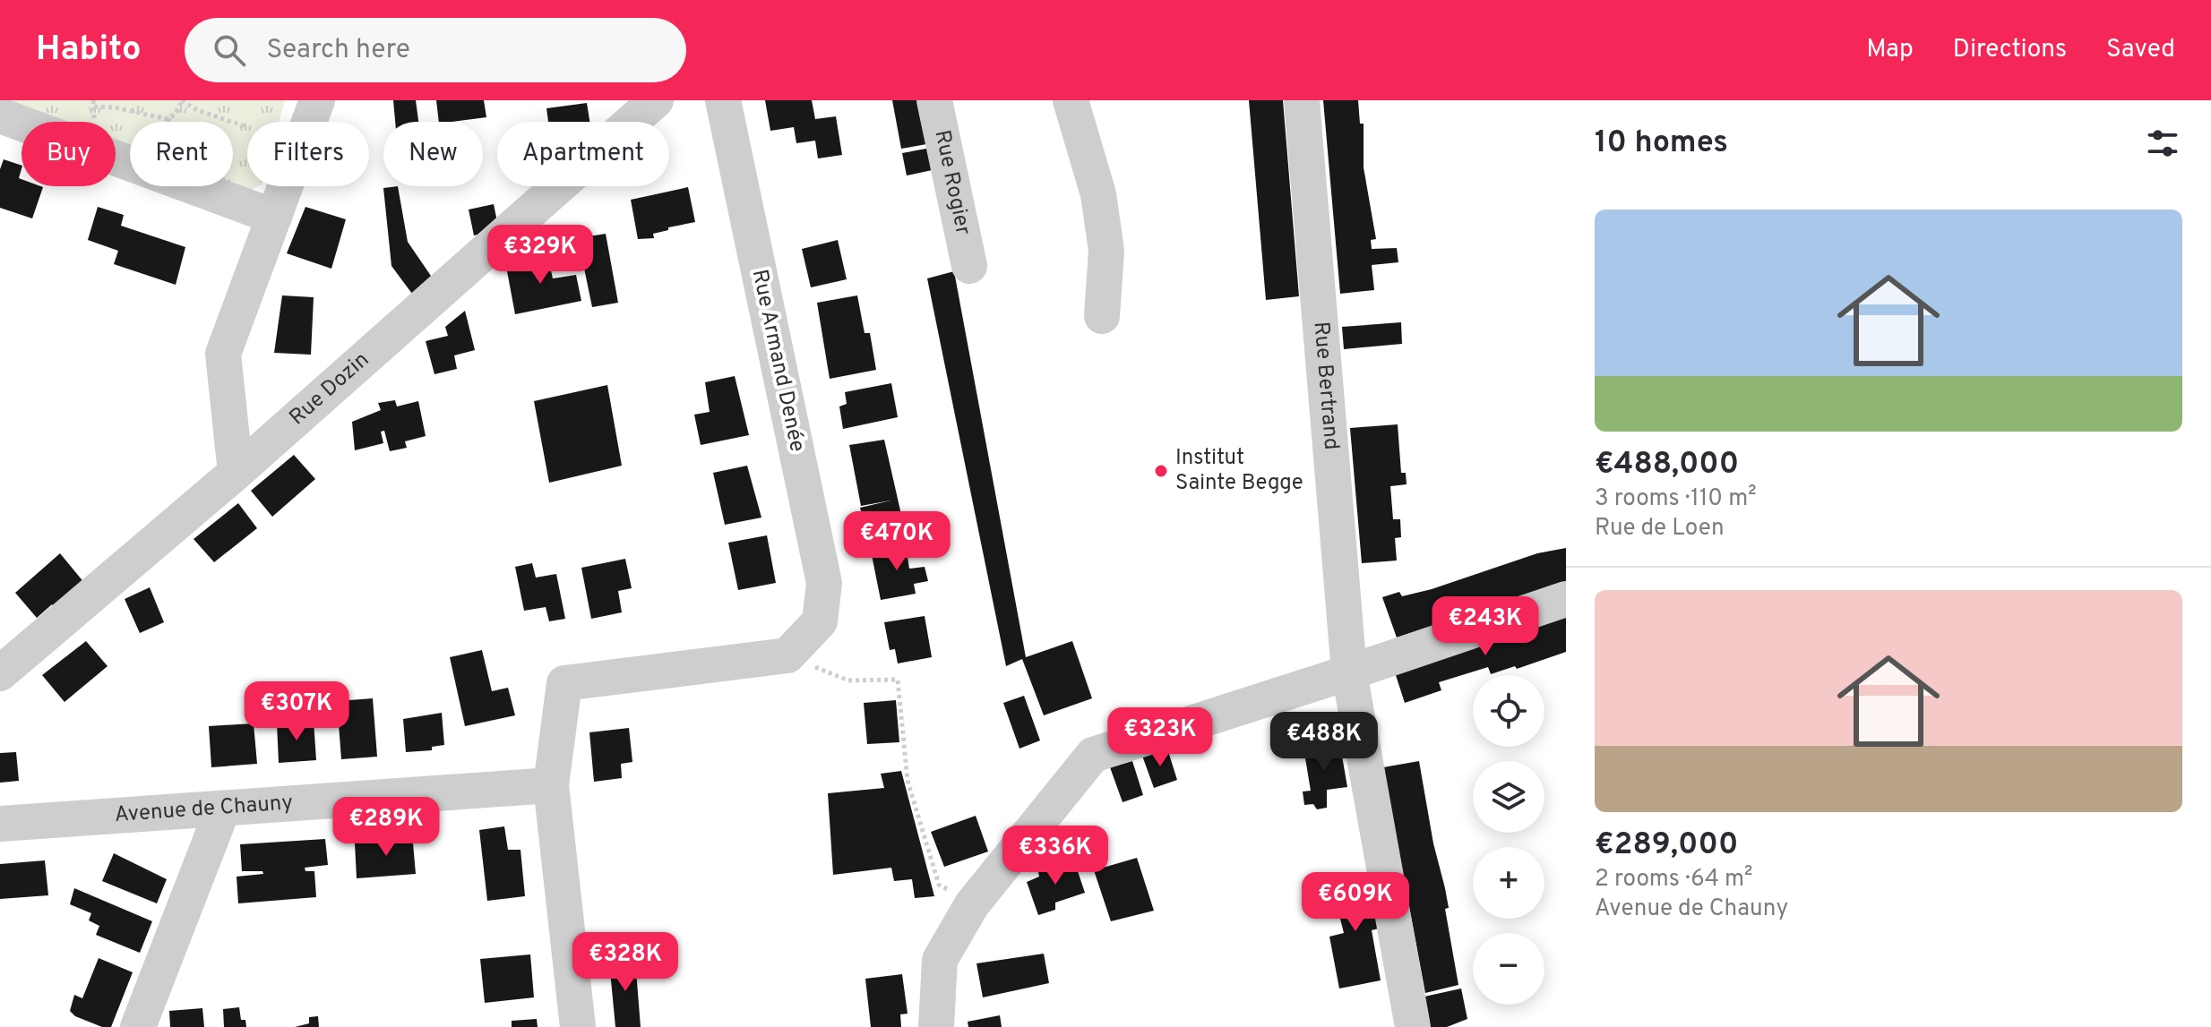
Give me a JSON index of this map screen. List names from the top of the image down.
{
  "streets": {
    "street": [
      "Rue Rogier",
      "Rue Armand Denée",
      "Rue Bertrand",
      "Rue Dozin",
      "Avenue de Chauny"
    ]
  },
  "places": ["Institut Sainte Begge"],
  "page": {
    "header": "Habito",
    "search": "Search here",
    "nav": ["Map", "Directions", "Saved"],
    "heading": "10 homes",
    "chip": [
      "Buy",
      "Rent",
      "Filters",
      "New",
      "Apartment"
    ],
    "list": [
      {
        "name": "€488,000",
        "note": "3 rooms · 110 m² · Rue de Loen"
      },
      {
        "name": "€289,000",
        "note": "2 rooms · 64 m² · Avenue de Chauny"
      }
    ],
    "price": [
      "€329K",
      "€470K",
      "€243K",
      "€307K",
      "€323K",
      "€488K",
      "€289K",
      "€336K",
      "€609K",
      "€328K"
    ],
    "map_buttons": ["+", "−"]
  }
}
